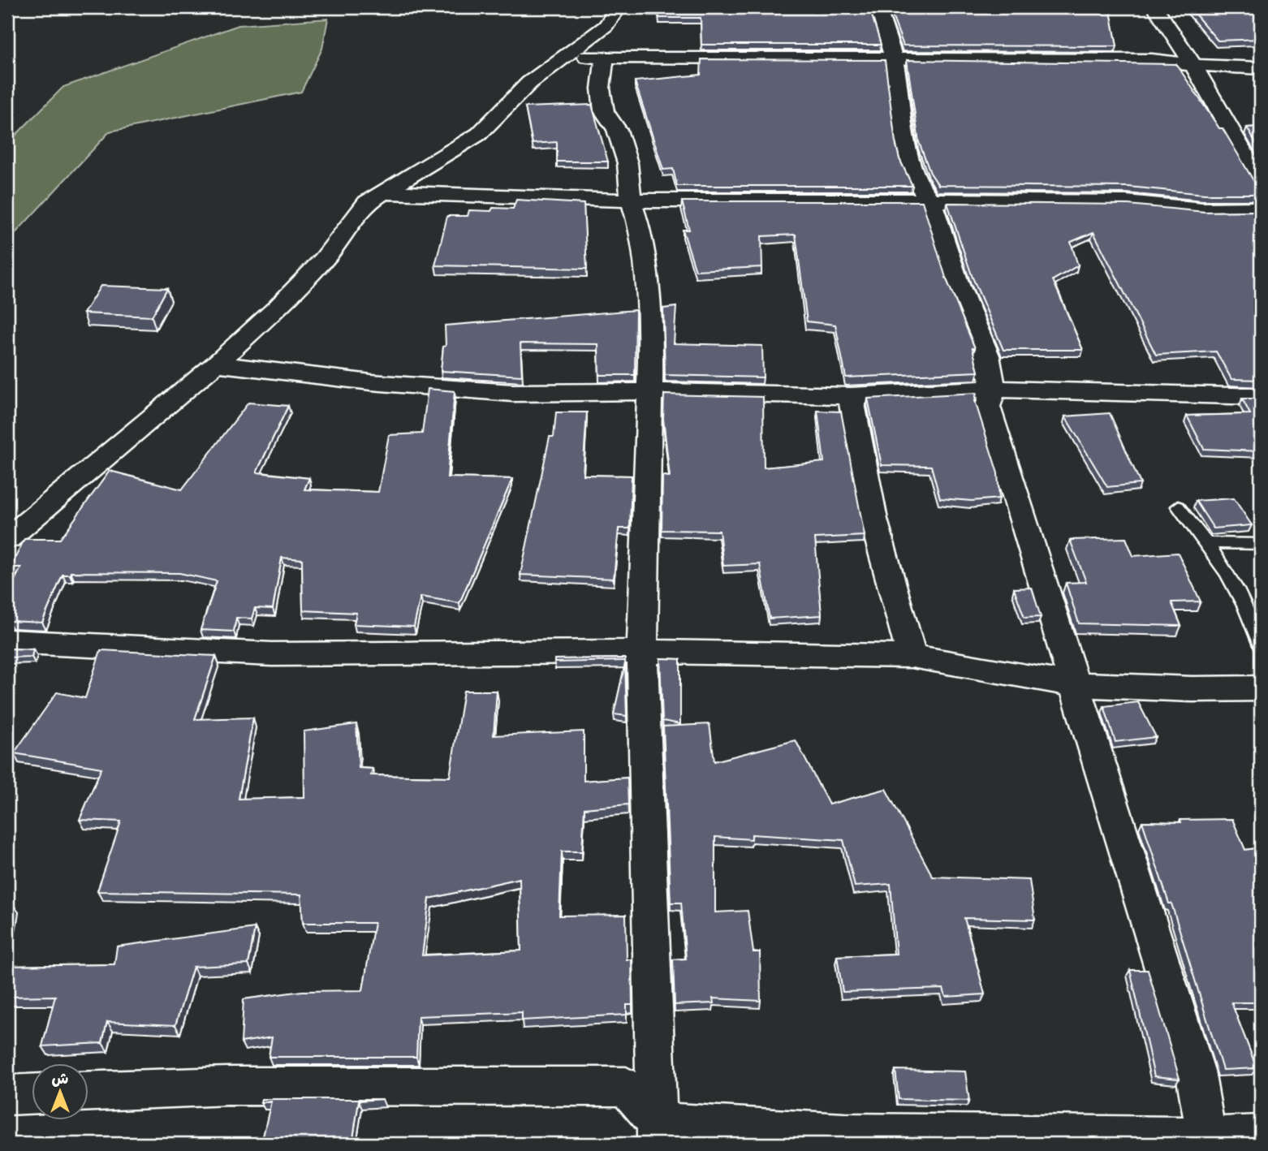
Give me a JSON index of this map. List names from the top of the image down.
{
  "north": "top"
}
